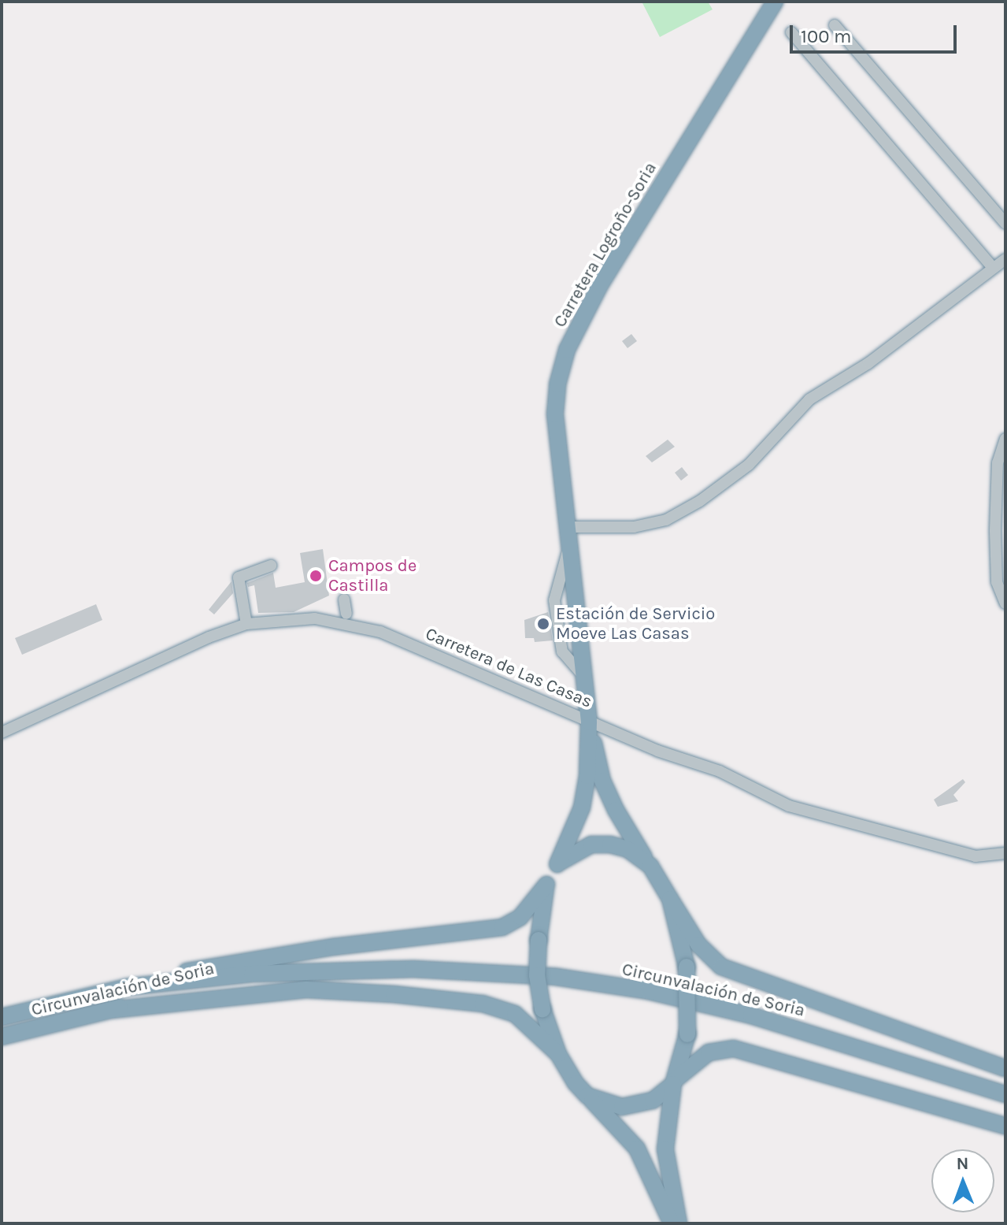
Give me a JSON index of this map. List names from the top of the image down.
{
  "streets": {
    "highway": ["Carretera Logroño-Soria", "Circunvalación de Soria"],
    "street": ["Carretera de Las Casas"]
  },
  "crossings": [
    ["Carretera Logroño-Soria", "Carretera de Las Casas"]
  ],
  "places": ["Campos de Castilla", "Estación de Servicio Moeve Las Casas"],
  "scale_bar": "100 m",
  "north": "top"
}
